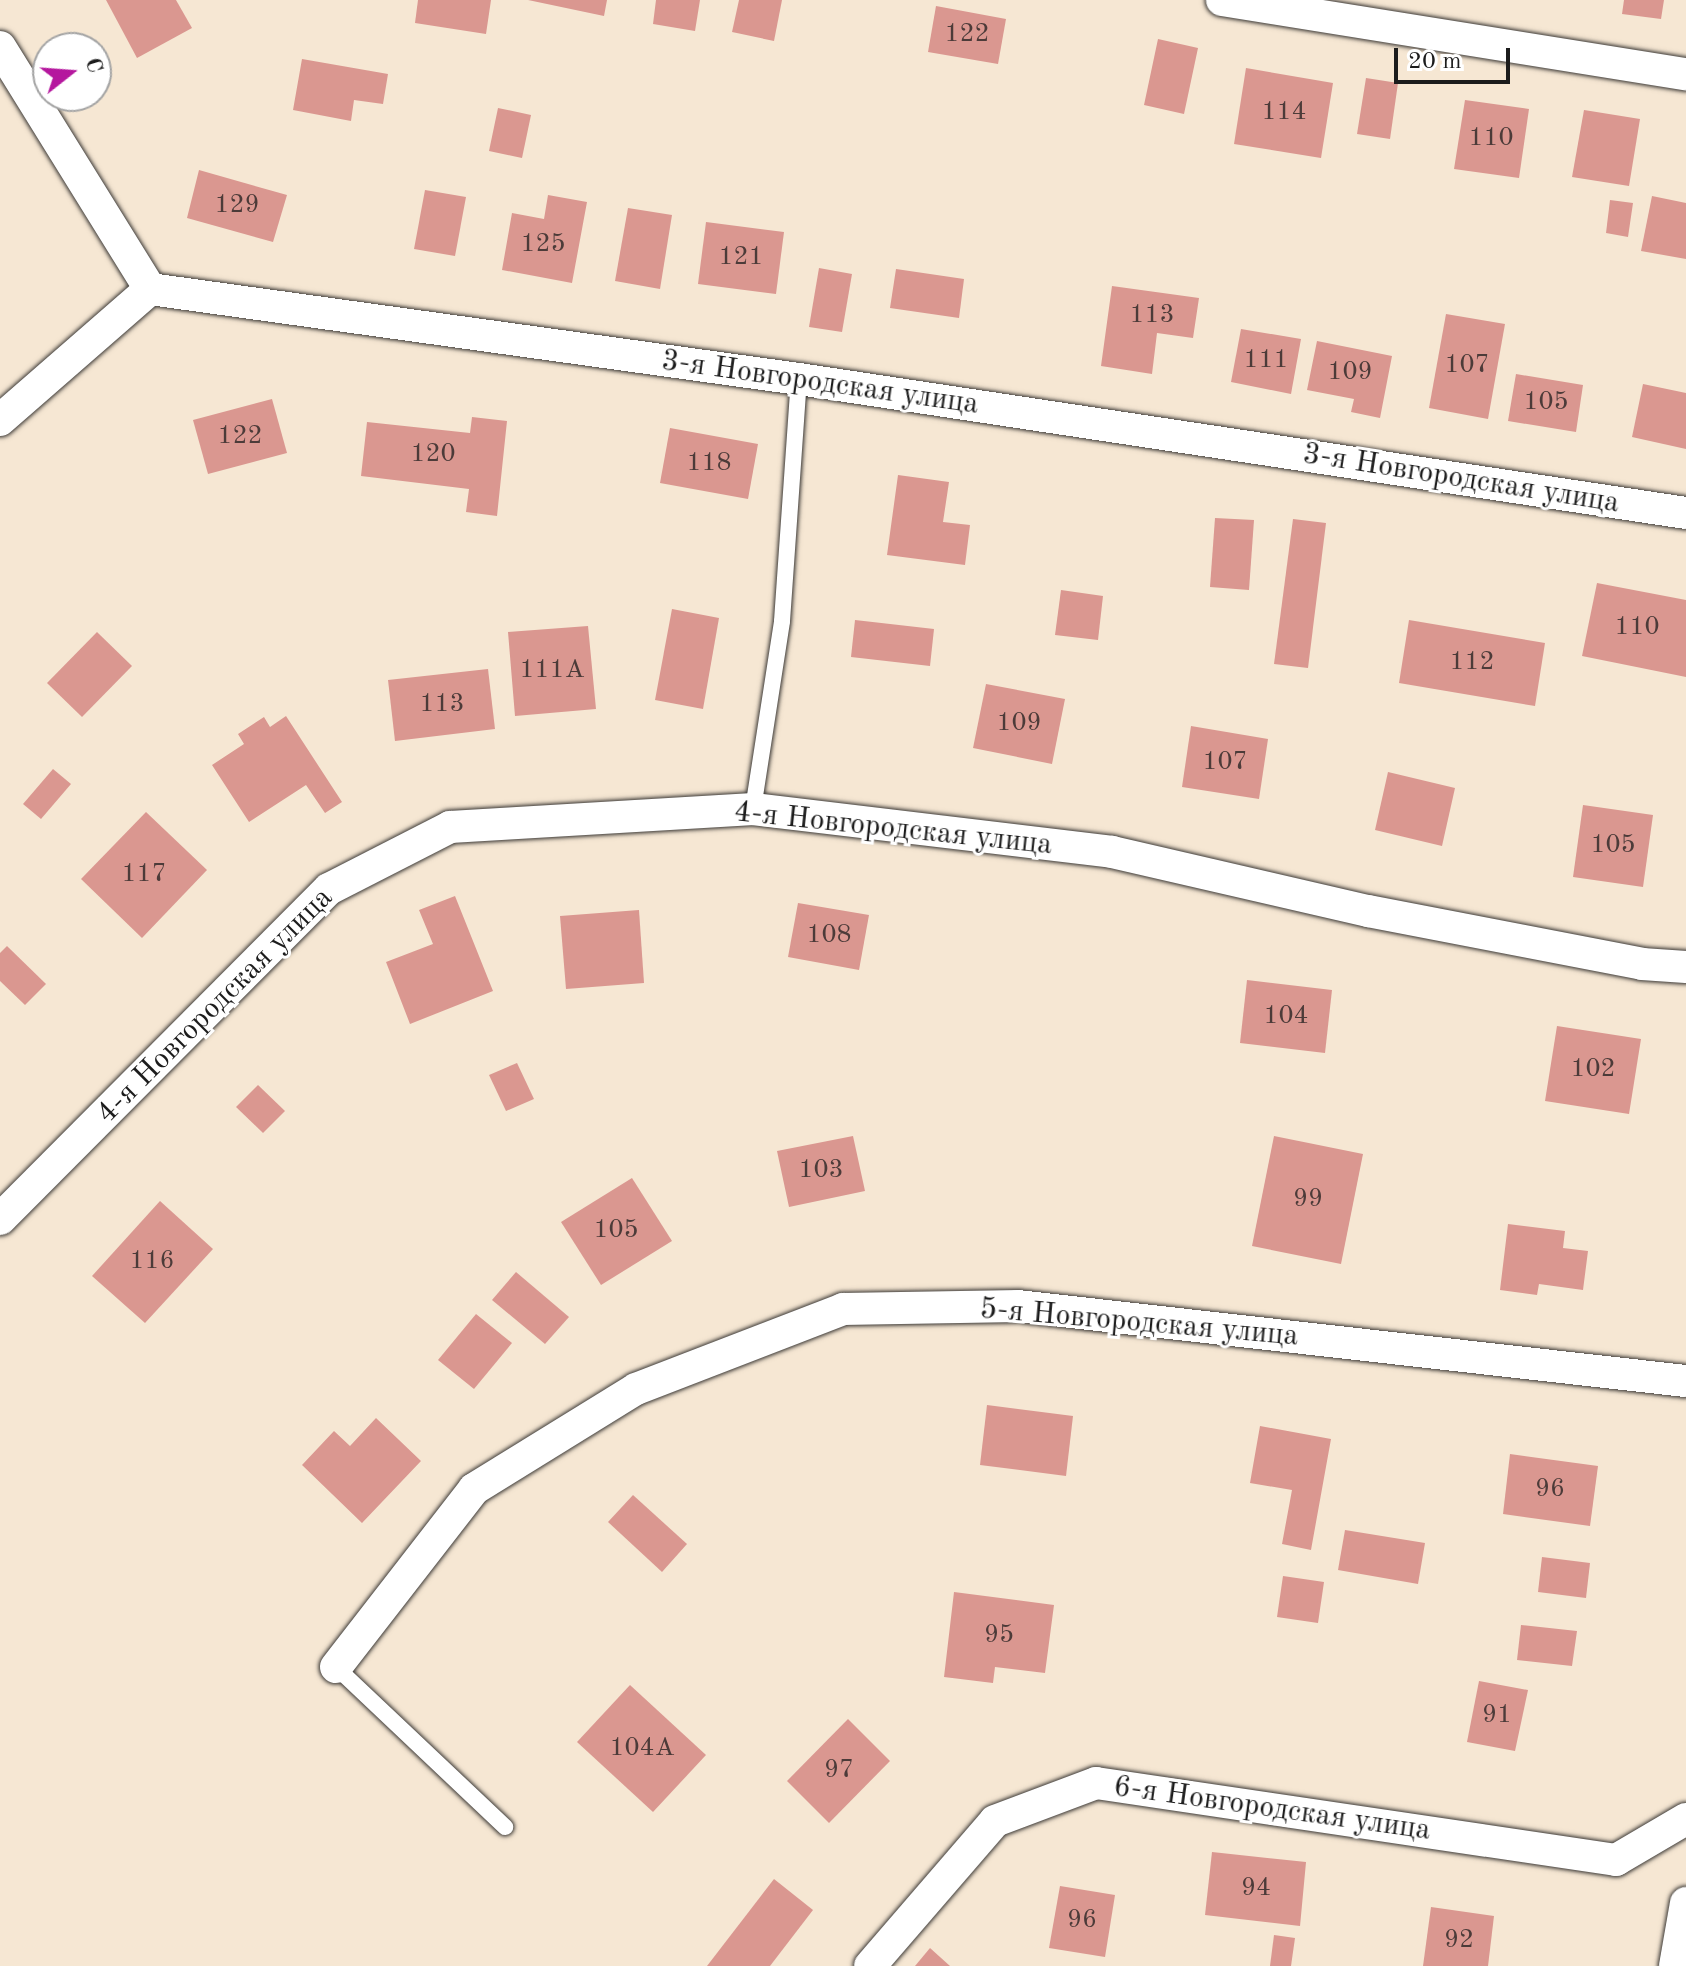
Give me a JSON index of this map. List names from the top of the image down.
{
  "streets": {
    "street": [
      "3-я Новгородская улица",
      "4-я Новгородская улица",
      "5-я Новгородская улица",
      "6-я Новгородская улица"
    ]
  },
  "house_numbers": [
    "122",
    "114",
    "110",
    "129",
    "125",
    "121",
    "113",
    "111",
    "107",
    "109",
    "105",
    "122",
    "120",
    "118",
    "110",
    "112",
    "111А",
    "113",
    "109",
    "107",
    "105",
    "117",
    "108",
    "104",
    "102",
    "103",
    "99",
    "105",
    "116",
    "96",
    "95",
    "91",
    "104А",
    "97",
    "94",
    "96",
    "92"
  ],
  "scale_bar": "20 m",
  "north": "right"
}
